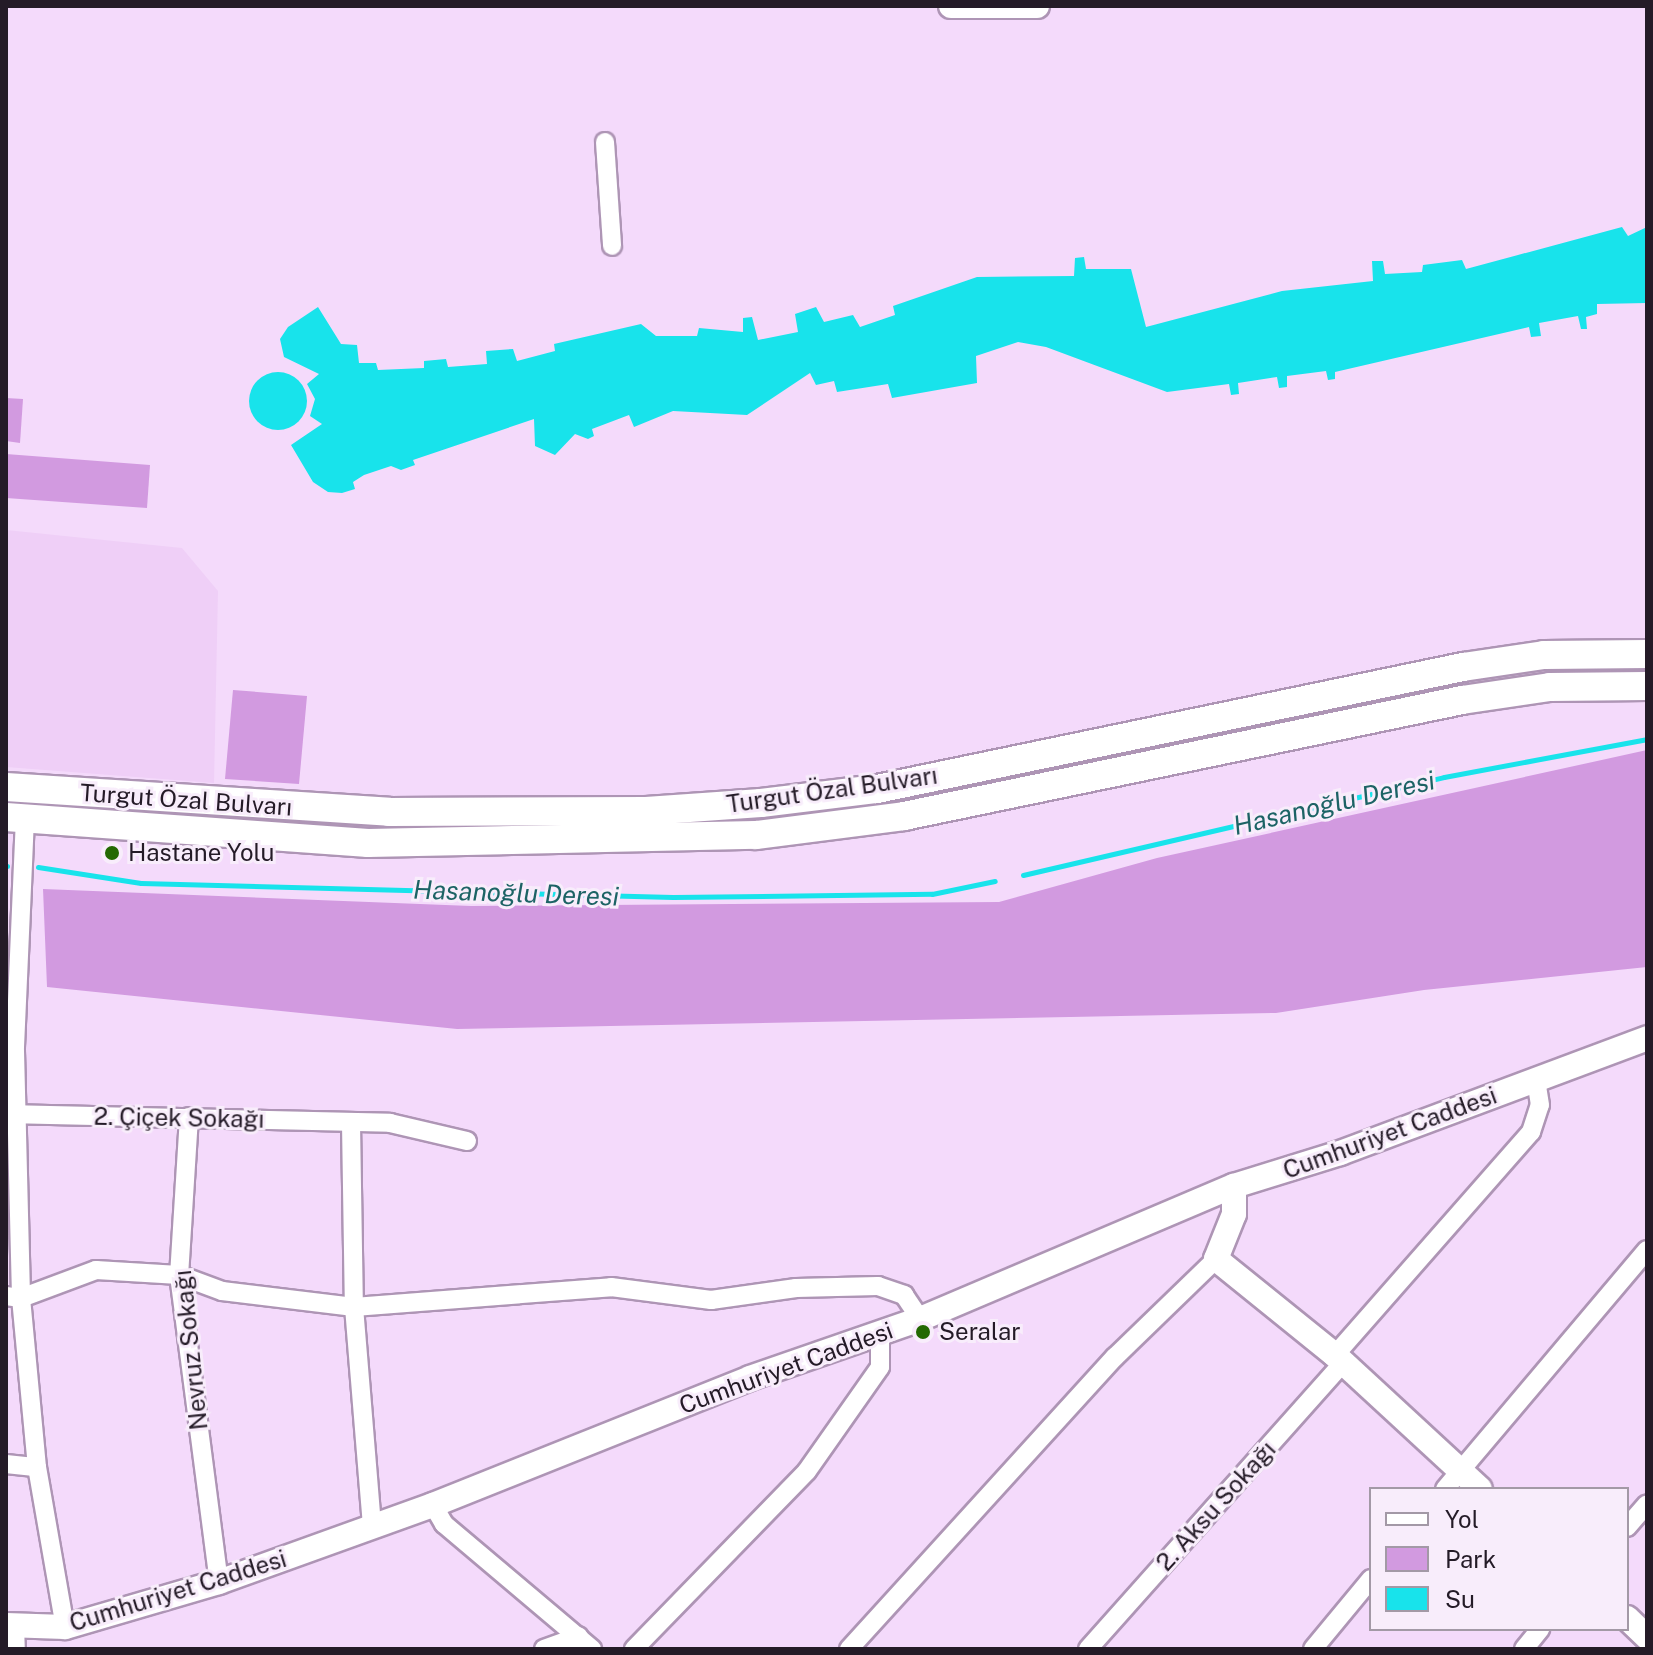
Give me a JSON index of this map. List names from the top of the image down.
{
  "streets": {
    "main road": ["Turgut Özal Bulvarı", "Cumhuriyet Caddesi"],
    "street": ["2. Çiçek Sokağı", "Nevruz Sokağı", "2. Aksu Sokağı"]
  },
  "crossings": [
    ["2. Çiçek Sokağı", "Nevruz Sokağı"],
    ["Cumhuriyet Caddesi", "Nevruz Sokağı"],
    ["Cumhuriyet Caddesi", "2. Aksu Sokağı"]
  ],
  "water": ["Hasanoğlu Deresi"],
  "places": ["Hastane Yolu", "Seralar"],
  "legend": ["Yol", "Park", "Su"]
}
